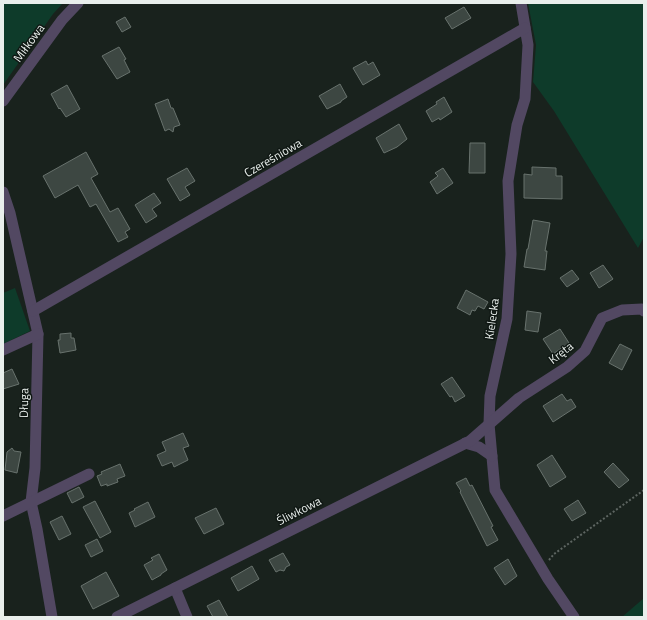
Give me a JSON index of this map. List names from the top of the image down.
{
  "streets": {
    "street": [
      "Miłkowa",
      "Czereśniowa",
      "Kielecka",
      "Kręta",
      "Długa",
      "Śliwkowa"
    ]
  },
  "crossings": [
    ["Czereśniowa", "Kielecka"],
    ["Czereśniowa", "Długa"],
    ["Kielecka", "Kręta"],
    ["Kielecka", "Śliwkowa"],
    ["Kręta", "Śliwkowa"]
  ]
}
